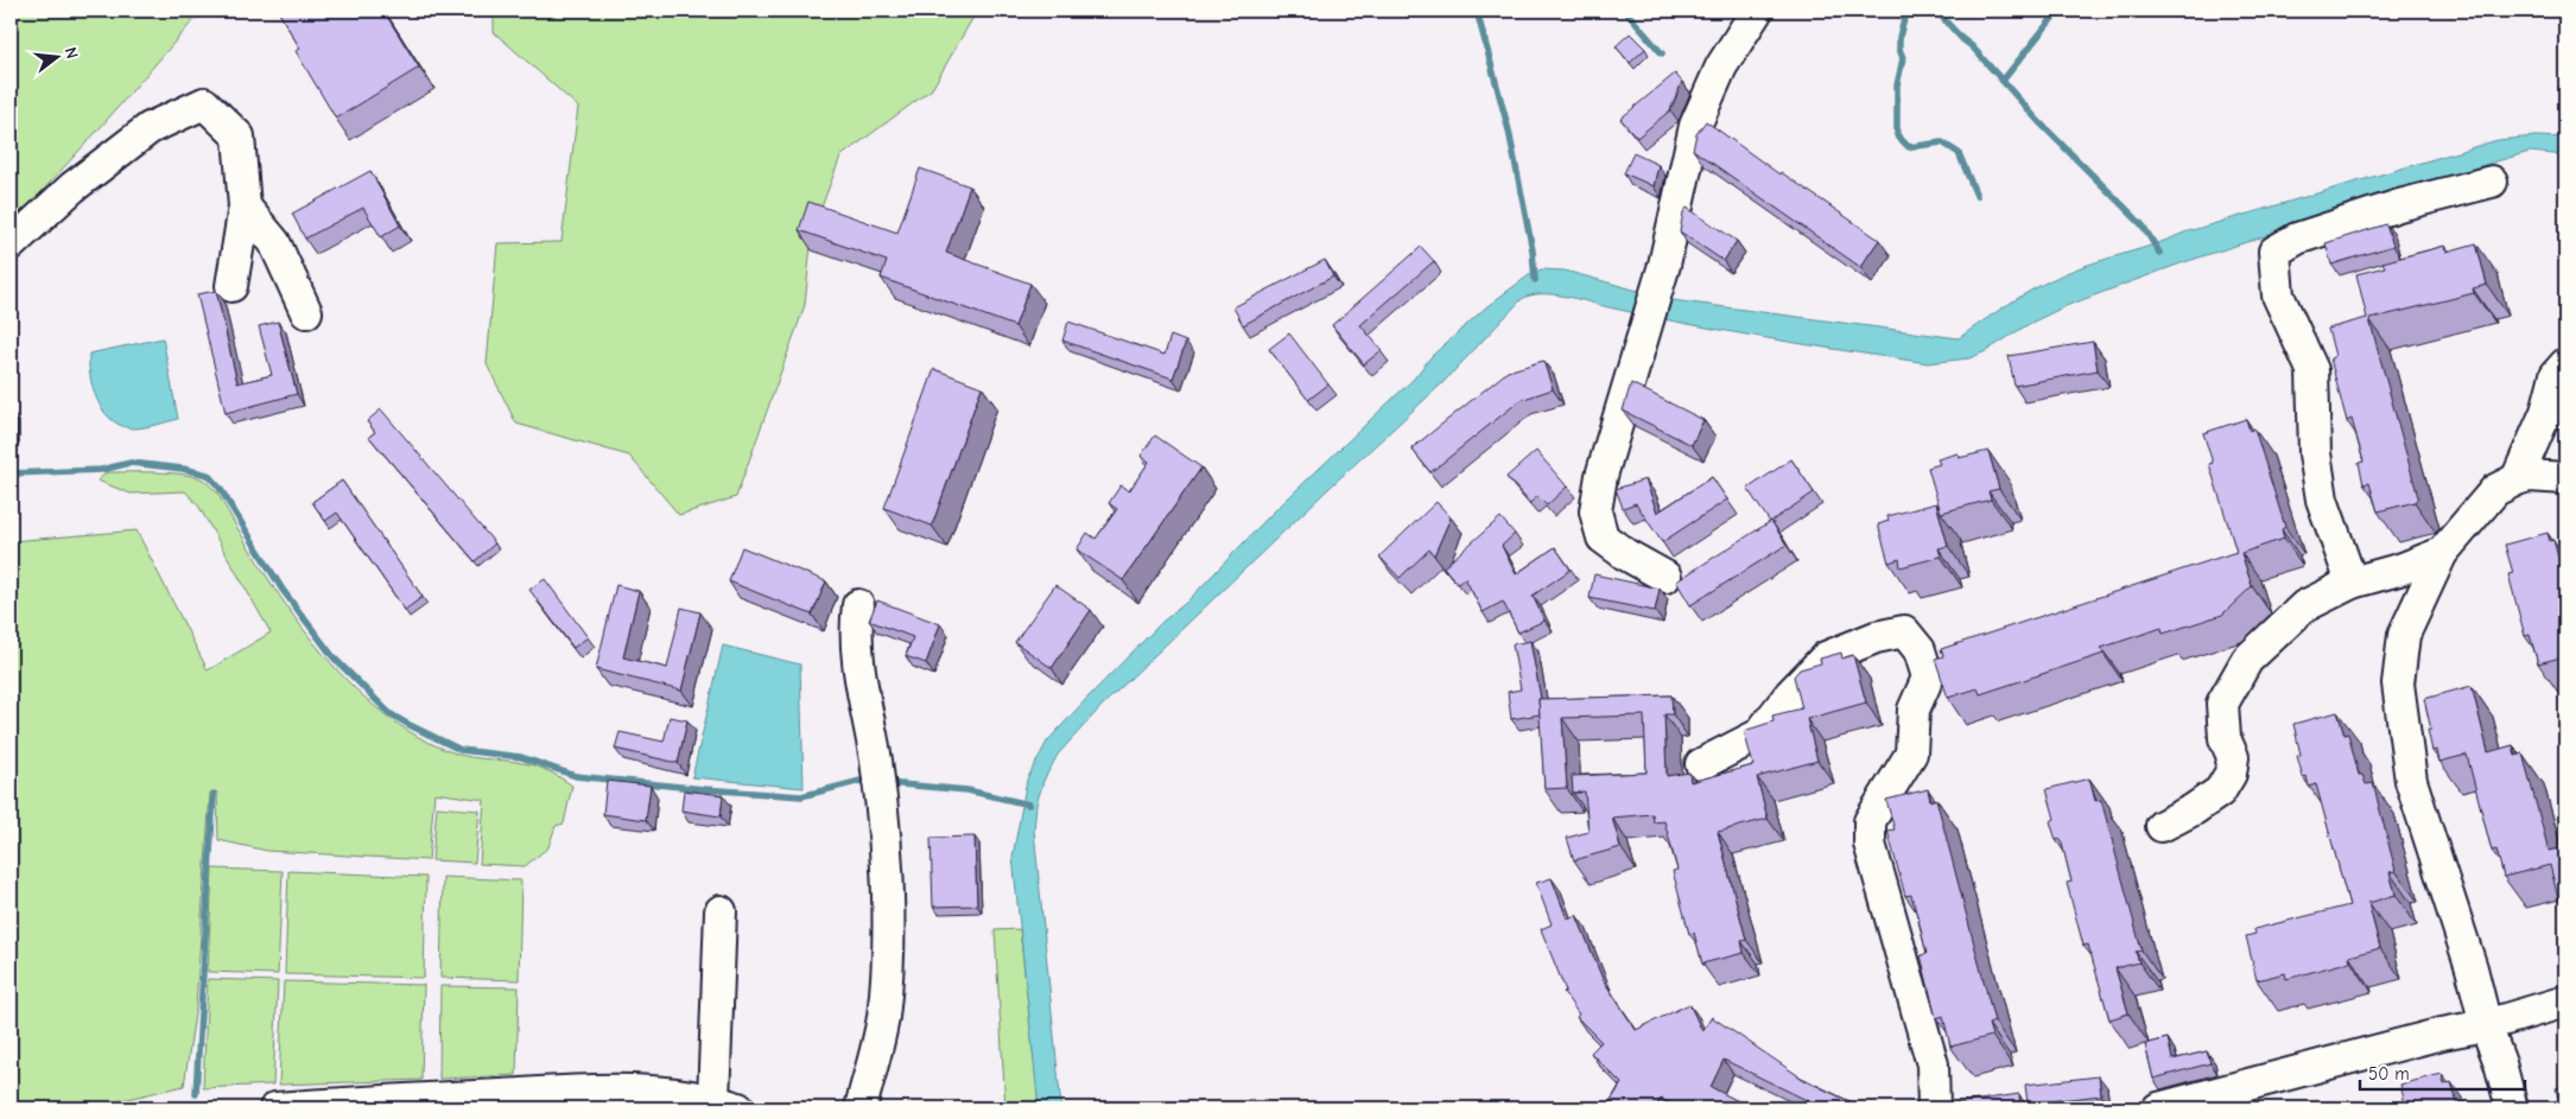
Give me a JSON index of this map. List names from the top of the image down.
{
  "scale_bar": "50 m",
  "north": "right"
}
